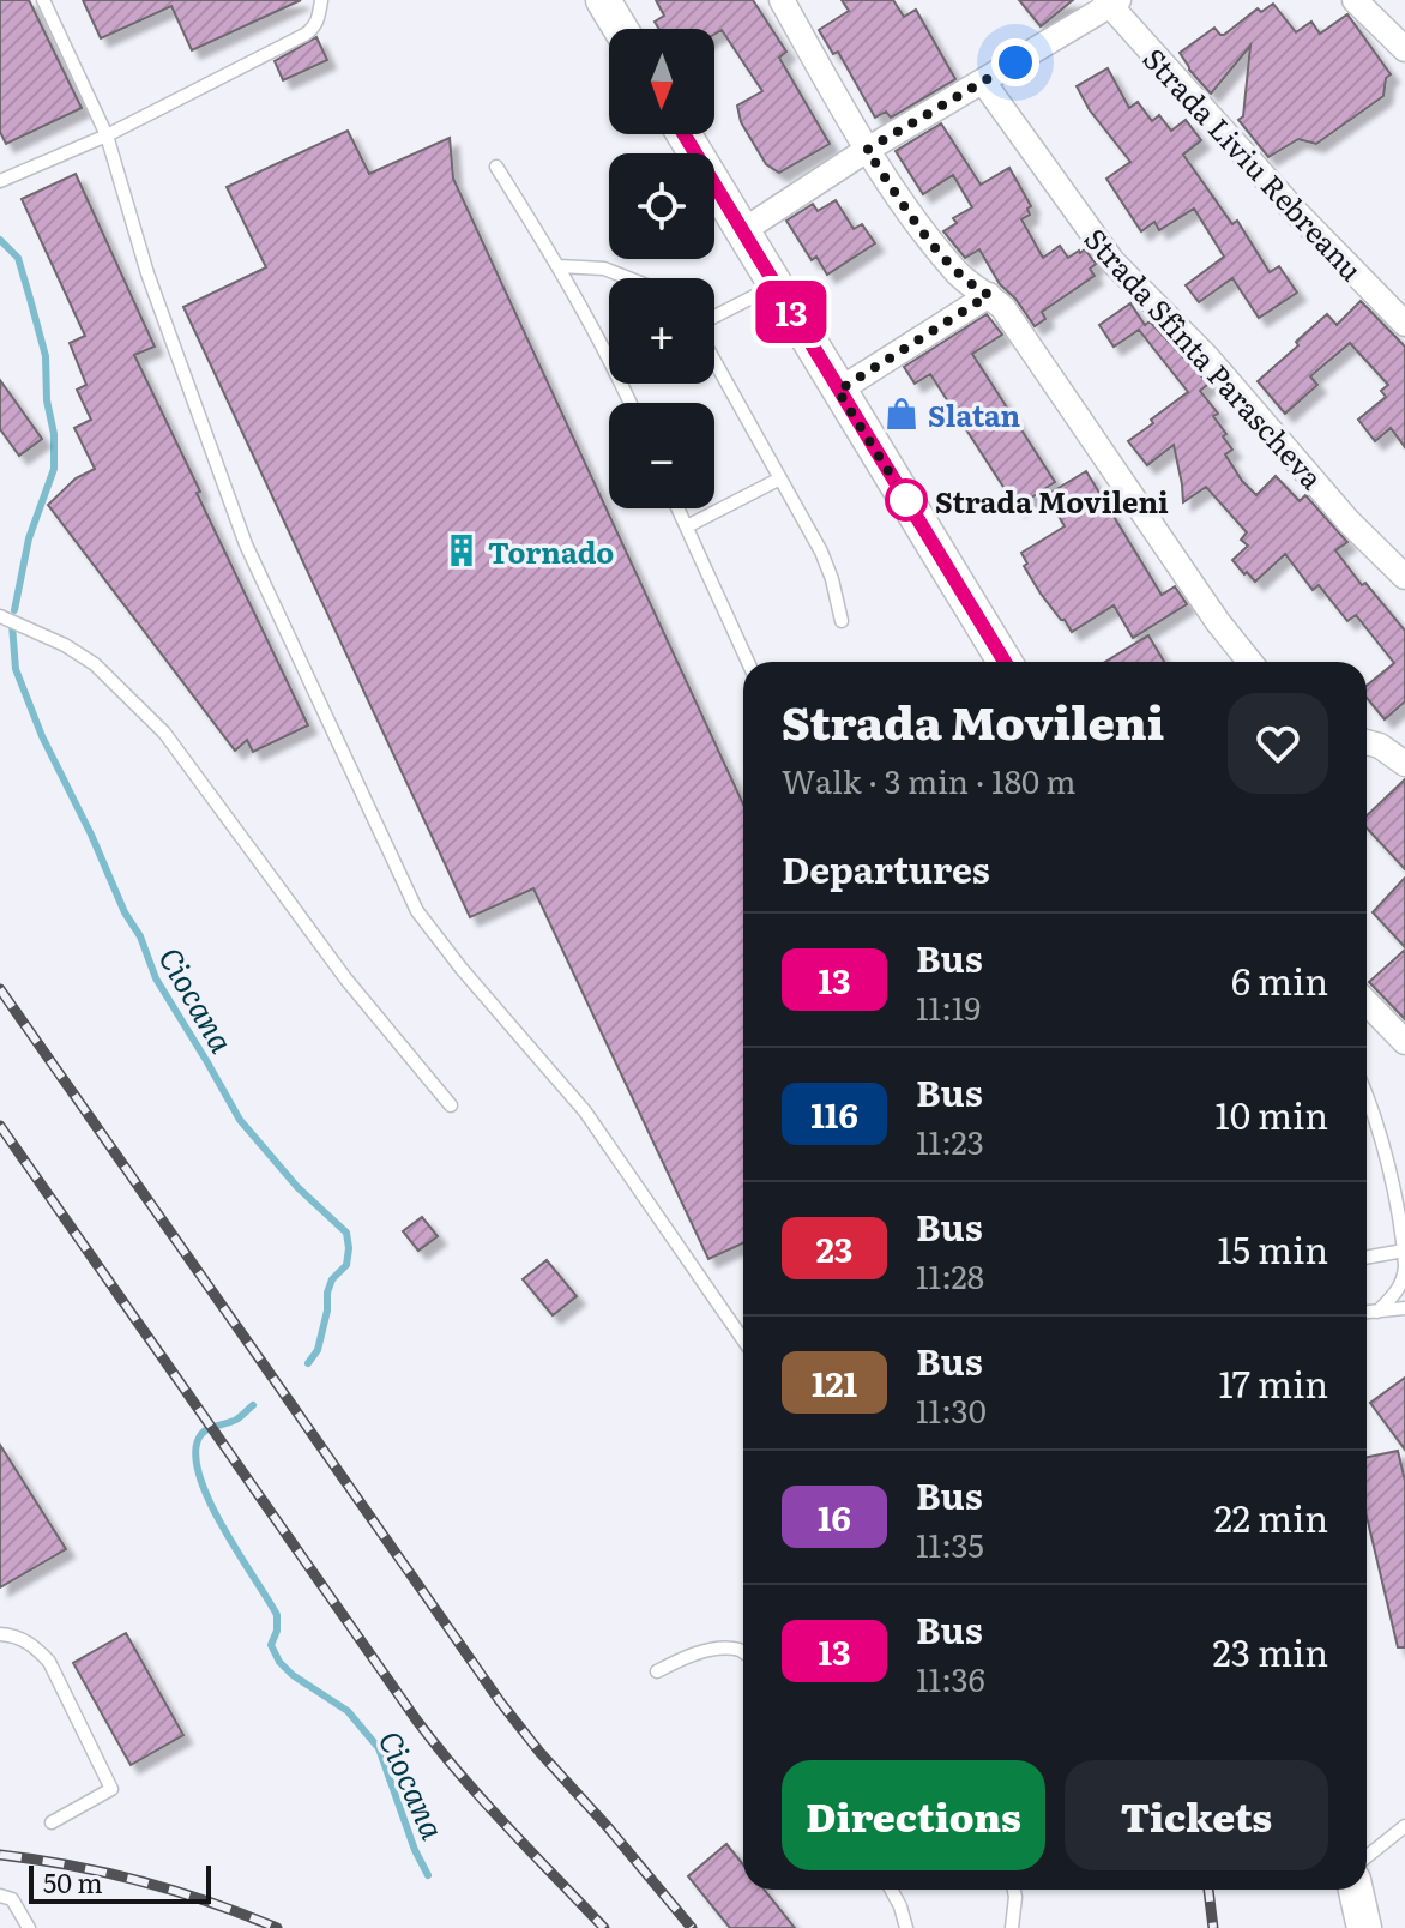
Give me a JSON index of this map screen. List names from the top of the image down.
{
  "streets": {
    "street": ["Strada Liviu Rebreanu", "Strada Sfînta Parascheva"]
  },
  "water": ["Ciocana"],
  "places": {
    "shop": ["Slatan"],
    "other": ["Strada Movileni"],
    "building": ["Tornado"]
  },
  "lines": ["bus line 13"],
  "scale_bar": "50 m",
  "north": "bottom",
  "page": {
    "on_map": "13",
    "map_buttons": ["+", "−"],
    "heading": [
      ["Strada Movileni", "Walk · 3 min · 180 m"],
      "Departures"
    ],
    "list": [
      {
        "mark": "13",
        "name": "Bus",
        "note": "11:19",
        "value": "6 min"
      },
      {
        "mark": "116",
        "name": "Bus",
        "note": "11:23",
        "value": "10 min"
      },
      {
        "mark": "23",
        "name": "Bus",
        "note": "11:28",
        "value": "15 min"
      },
      {
        "mark": "121",
        "name": "Bus",
        "note": "11:30",
        "value": "17 min"
      },
      {
        "mark": "16",
        "name": "Bus",
        "note": "11:35",
        "value": "22 min"
      },
      {
        "mark": "13",
        "name": "Bus",
        "note": "11:36",
        "value": "23 min"
      }
    ],
    "buttons": ["Directions", "Tickets"],
    "scale": "50 m"
  }
}
